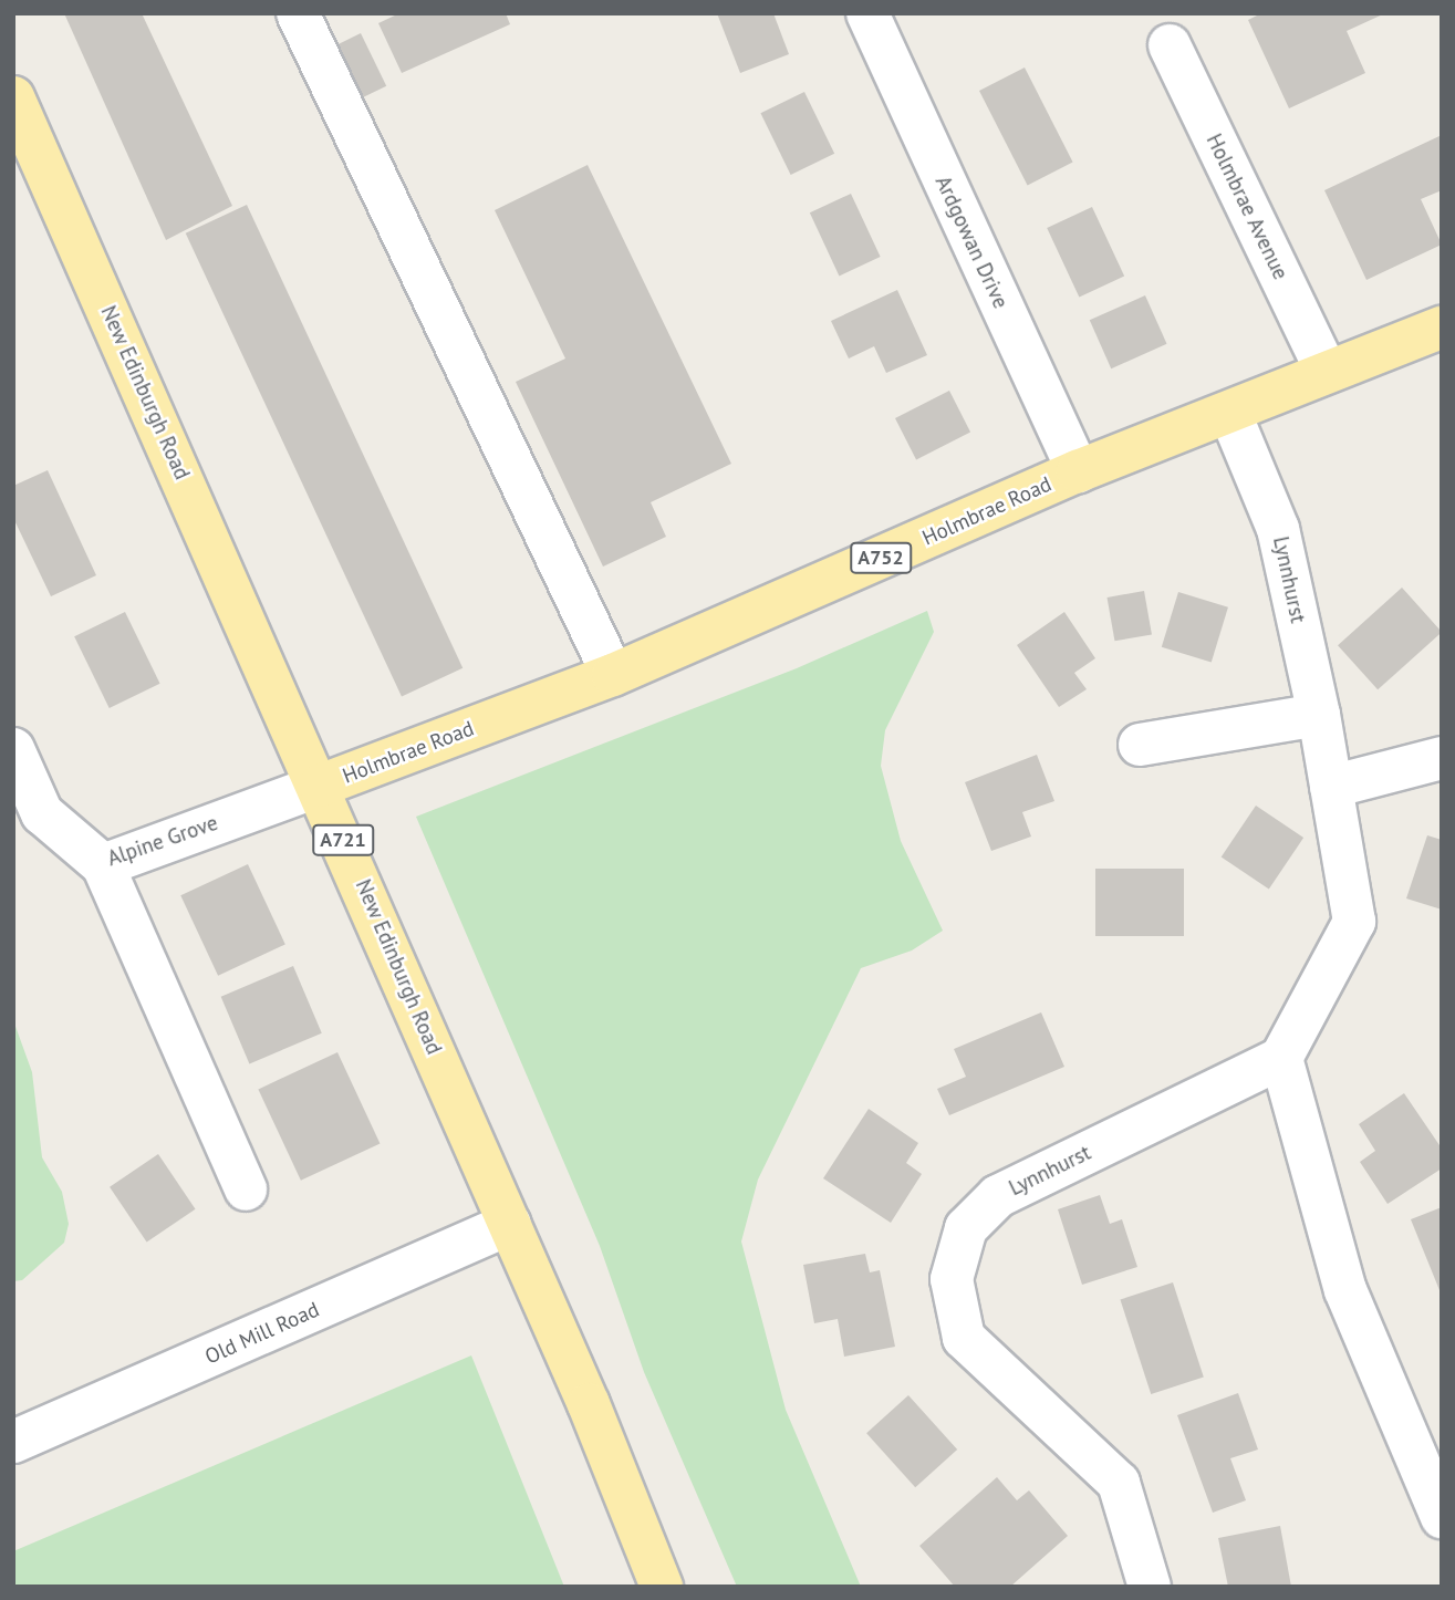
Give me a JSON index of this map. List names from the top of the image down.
{
  "streets": {
    "main road": [
      "New Edinburgh Road",
      "Holmbrae Road",
      "A752",
      "A721"
    ],
    "street": [
      "Holmbrae Avenue",
      "Ardgowan Drive",
      "Lynnhurst",
      "Alpine Grove",
      "Old Mill Road"
    ]
  },
  "crossings": [
    ["Holmbrae Avenue", "Holmbrae Road"],
    ["Ardgowan Drive", "Holmbrae Road"],
    ["New Edinburgh Road", "Holmbrae Road"],
    ["New Edinburgh Road", "Alpine Grove"],
    ["New Edinburgh Road", "Old Mill Road"],
    ["Holmbrae Road", "Lynnhurst"],
    ["Holmbrae Road", "Alpine Grove"]
  ]
}
